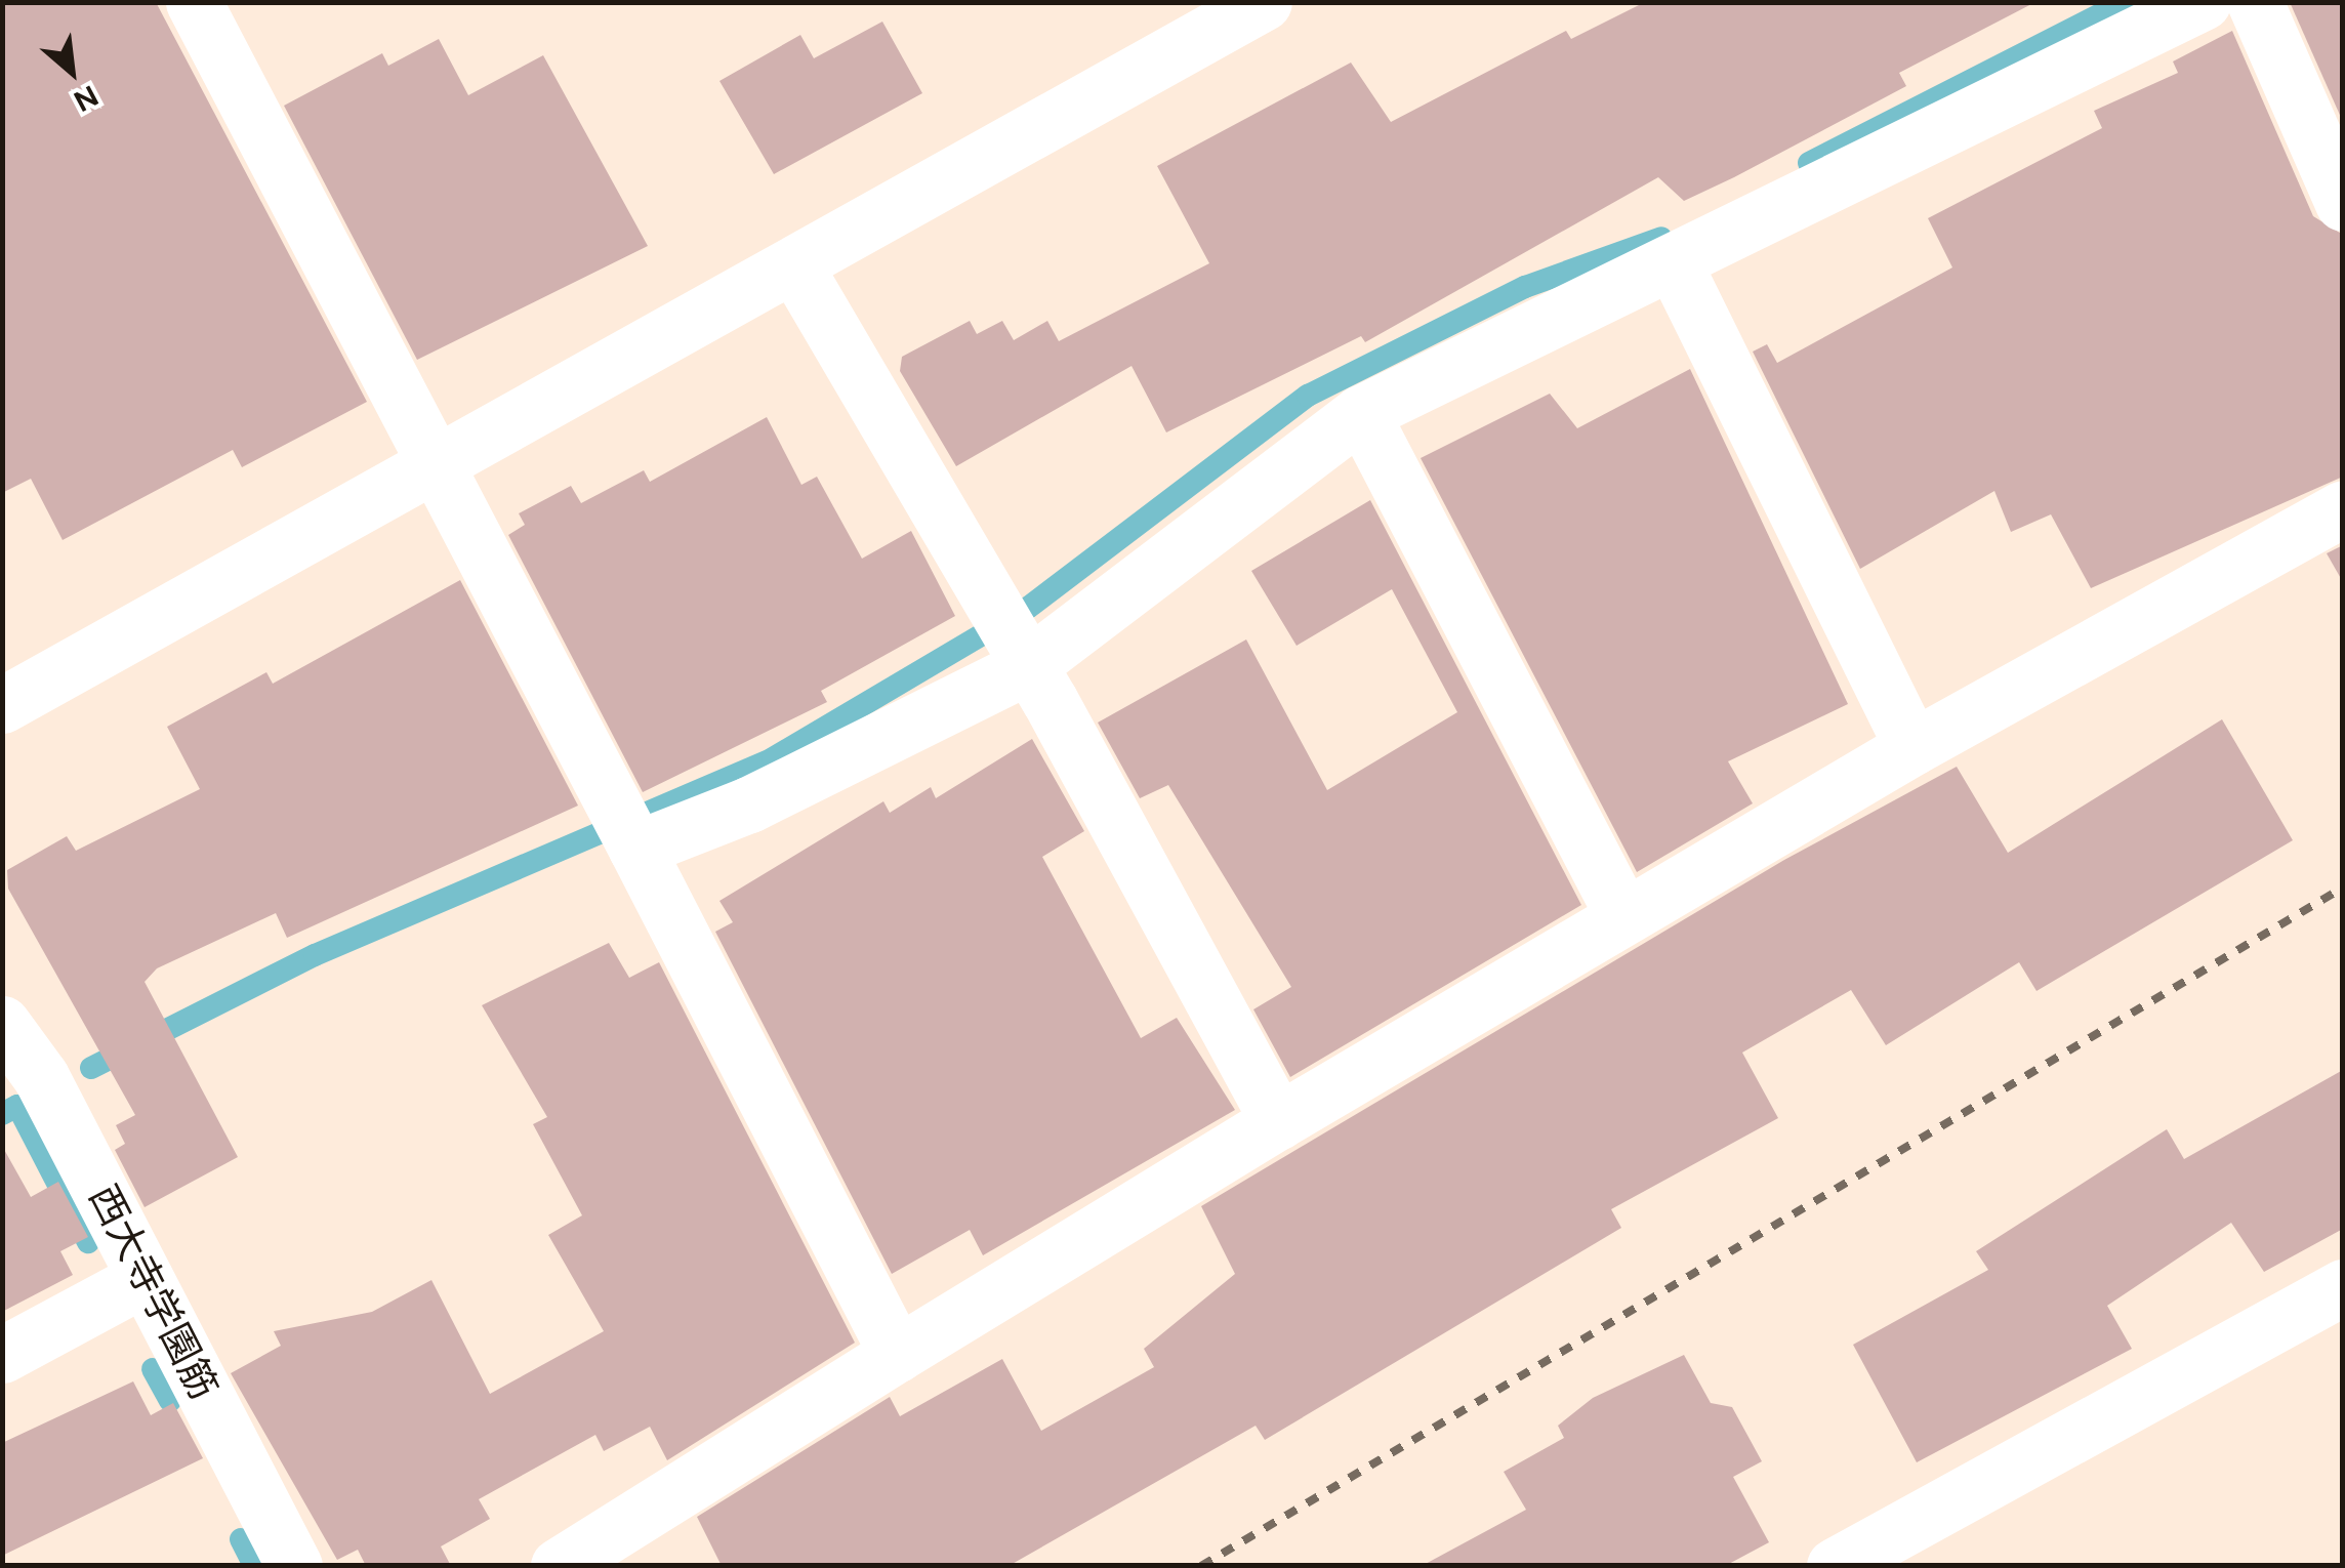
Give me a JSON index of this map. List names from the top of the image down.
{
  "streets": {
    "street": ["西大寺学園筋"]
  },
  "north": "bottom right"
}
